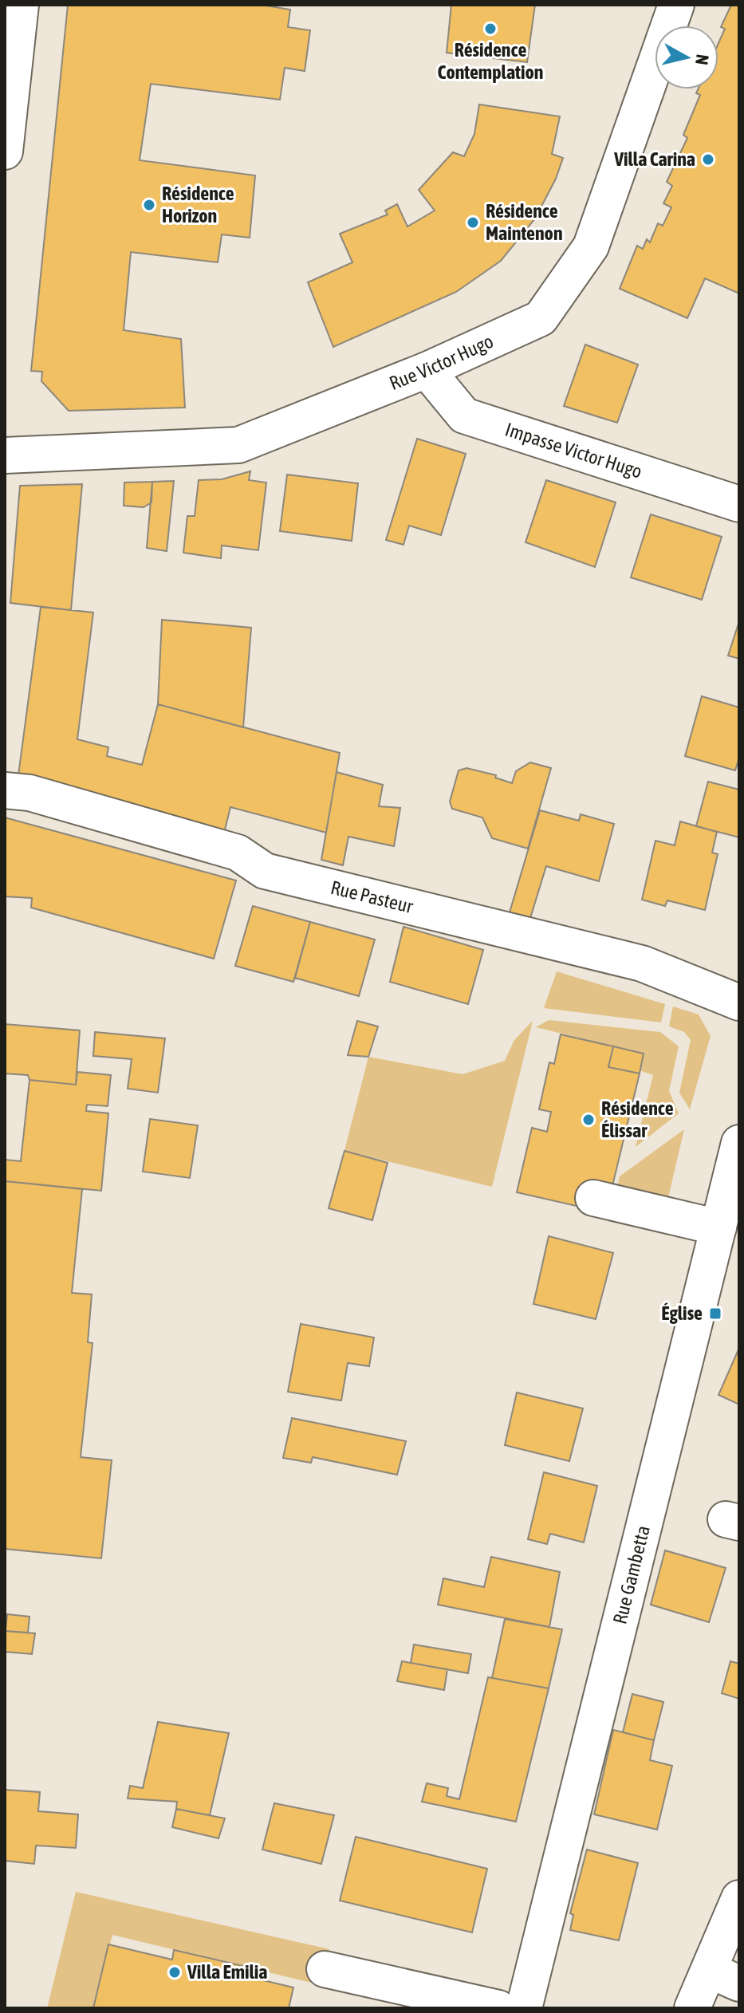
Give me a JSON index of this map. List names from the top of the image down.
{
  "streets": {
    "street": [
      "Rue Victor Hugo",
      "Impasse Victor Hugo",
      "Rue Pasteur",
      "Rue Gambetta"
    ]
  },
  "crossings": [
    ["Rue Victor Hugo", "Impasse Victor Hugo"]
  ],
  "places": {
    "other": [
      "Résidence Contemplation",
      "Villa Carina",
      "Résidence Horizon",
      "Résidence Maintenon",
      "Résidence Élissar",
      "Villa Emilia"
    ],
    "transit": ["Église"]
  },
  "north": "right"
}
